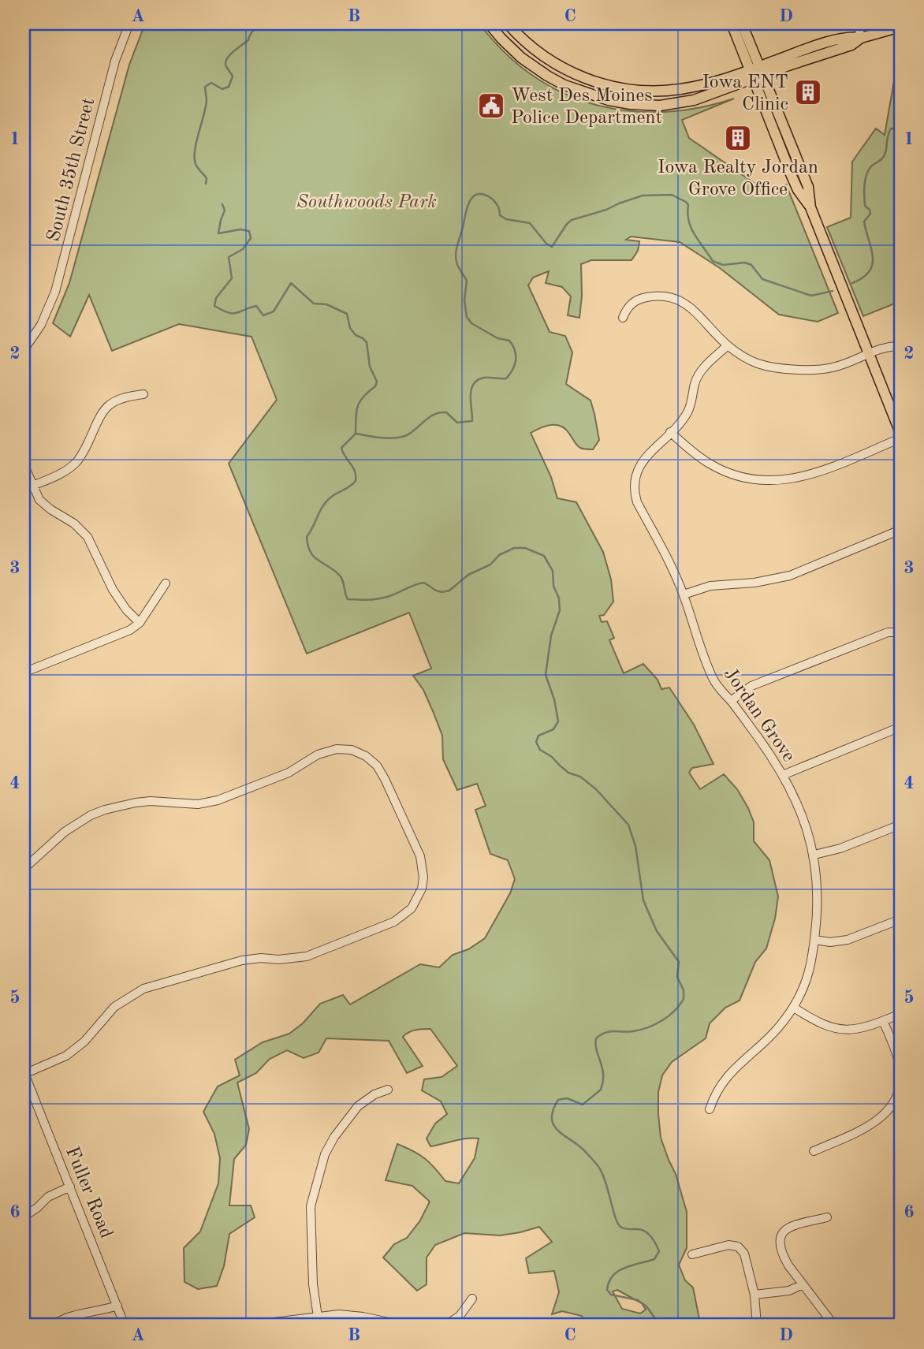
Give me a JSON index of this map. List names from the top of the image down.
{
  "streets": {
    "street": ["South 35th Street", "Jordan Grove", "Fuller Road"]
  },
  "parks": ["Southwoods Park"],
  "places": {
    "building": ["Iowa ENT Clinic", "Iowa Realty Jordan Grove Office"],
    "public building": ["West Des Moines Police Department"]
  },
  "grid": {
    "columns": [
      "A",
      "B",
      "C",
      "D"
    ],
    "rows": [
      "1",
      "2",
      "3",
      "4",
      "5",
      "6"
    ]
  }
}
